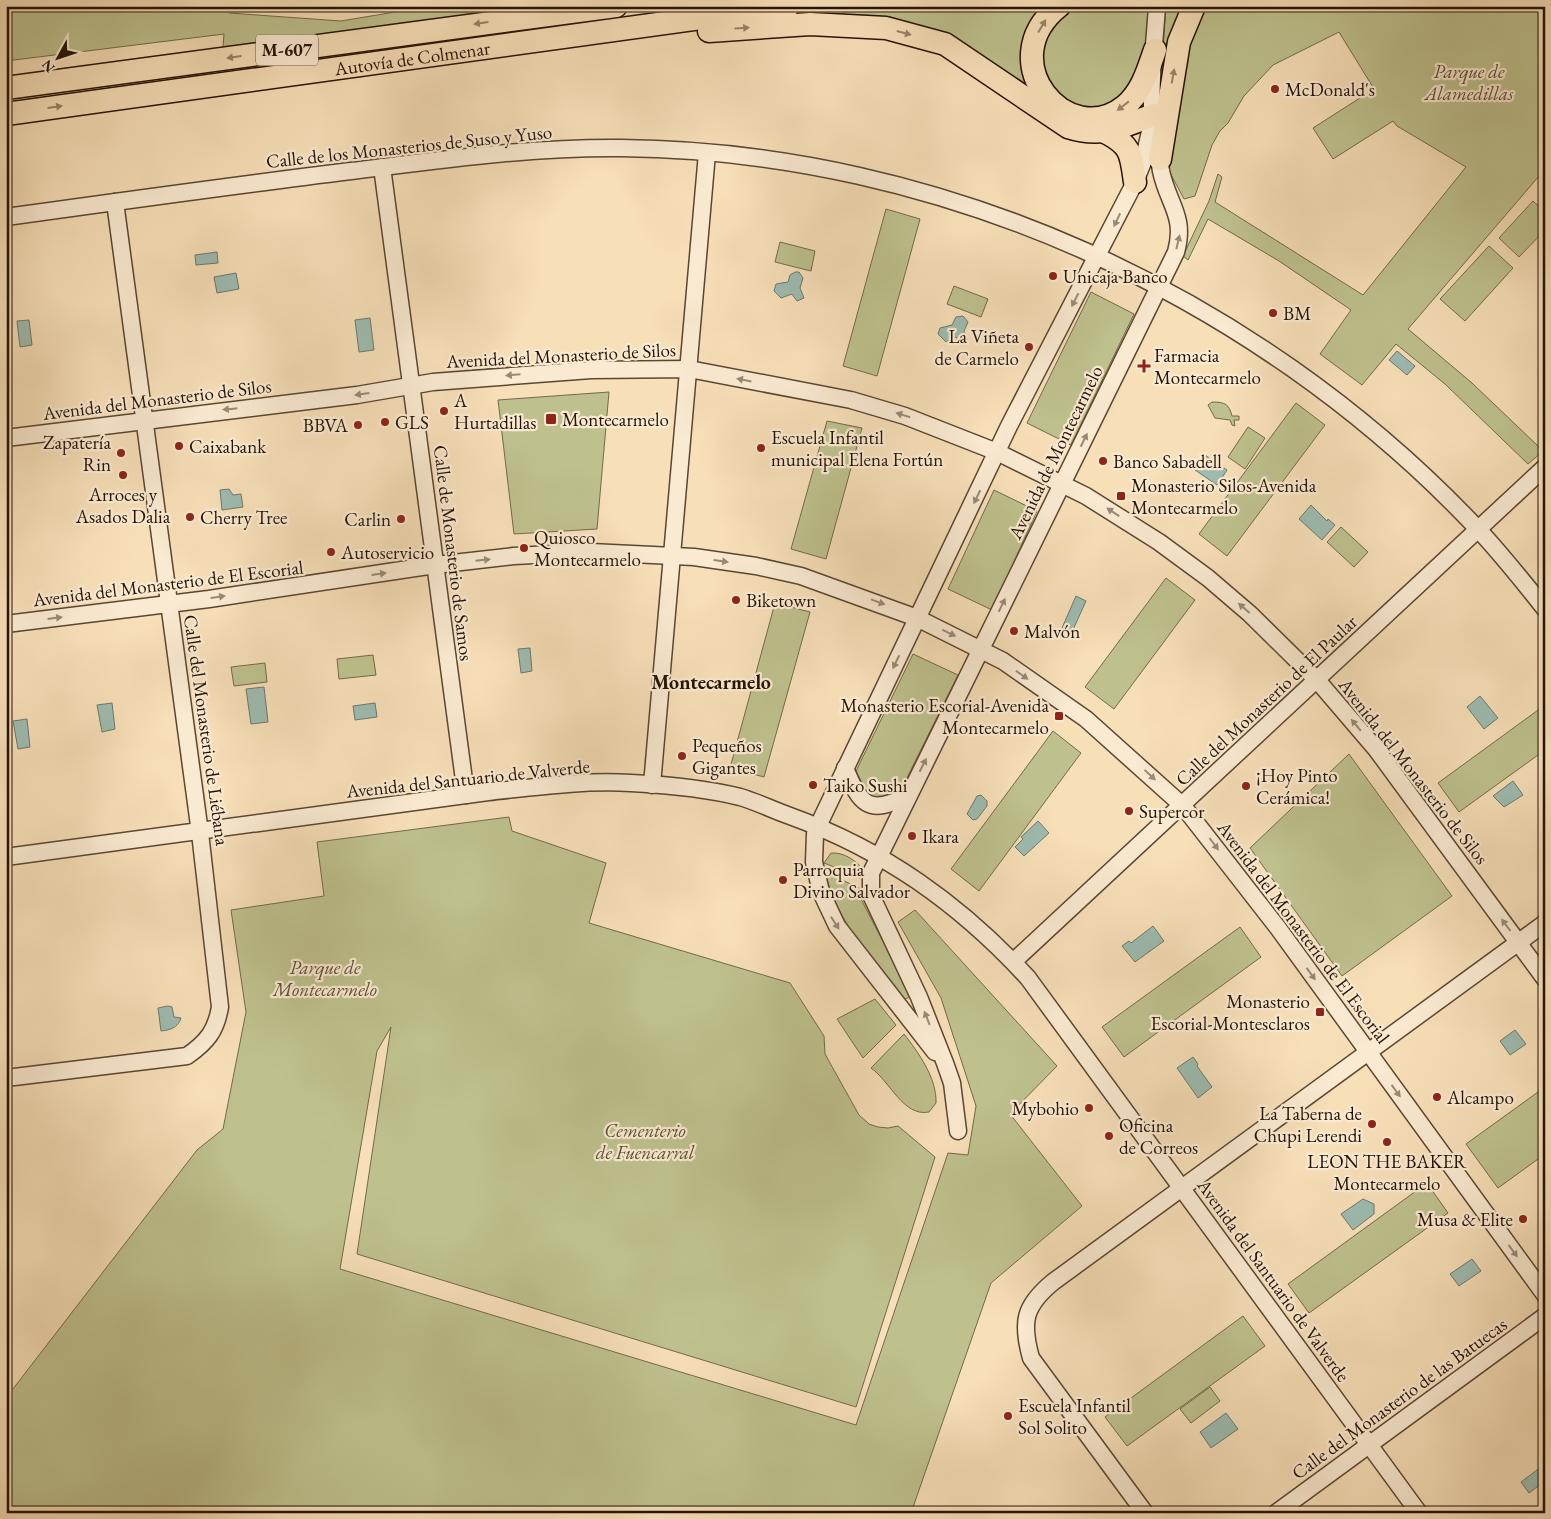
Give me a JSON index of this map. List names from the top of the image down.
{
  "streets": {
    "highway": ["M-607", "Autovía de Colmenar"],
    "street": [
      "Calle de los Monasterios de Suso y Yuso",
      "Avenida del Monasterio de Silos",
      "Avenida de Montecarmelo",
      "Calle de Monasterio de Samos",
      "Avenida del Monasterio de El Escorial",
      "Calle del Monasterio de El Paular",
      "Calle del Monasterio de Liébana",
      "Avenida del Santuario de Valverde",
      "Calle del Monasterio de las Batuecas"
    ]
  },
  "crossings": [
    ["Calle de los Monasterios de Suso y Yuso", "Avenida de Montecarmelo"],
    ["Calle de los Monasterios de Suso y Yuso", "Calle de Monasterio de Samos"],
    ["Calle de los Monasterios de Suso y Yuso", "Calle del Monasterio de El Paular"],
    ["Calle de los Monasterios de Suso y Yuso", "Calle del Monasterio de Liébana"],
    ["Avenida del Monasterio de Silos", "Avenida de Montecarmelo"],
    ["Avenida del Monasterio de Silos", "Calle de Monasterio de Samos"],
    ["Avenida del Monasterio de Silos", "Calle del Monasterio de El Paular"],
    ["Avenida del Monasterio de Silos", "Calle del Monasterio de Liébana"],
    ["Avenida de Montecarmelo", "Avenida del Monasterio de El Escorial"],
    ["Avenida de Montecarmelo", "Avenida del Santuario de Valverde"],
    ["Calle de Monasterio de Samos", "Avenida del Monasterio de El Escorial"],
    ["Calle de Monasterio de Samos", "Avenida del Santuario de Valverde"],
    ["Avenida del Monasterio de El Escorial", "Calle del Monasterio de El Paular"],
    ["Avenida del Monasterio de El Escorial", "Calle del Monasterio de Liébana"],
    ["Calle del Monasterio de El Paular", "Avenida del Santuario de Valverde"],
    ["Calle del Monasterio de Liébana", "Avenida del Santuario de Valverde"],
    ["Avenida del Santuario de Valverde", "Calle del Monasterio de las Batuecas"]
  ],
  "one_way": ["Avenida del Monasterio de Silos", "Avenida del Monasterio de El Escorial"],
  "districts": ["Montecarmelo"],
  "parks": ["Parque de Alamedillas", "Parque de Montecarmelo", "Cementerio de Fuencarral"],
  "places": {
    "other": [
      "McDonald's",
      "Unicaja Banco",
      "BM",
      "La Viñeta de Carmelo",
      "A Hurtadillas",
      "GLS",
      "BBVA",
      "Caixabank",
      "Escuela Infantil municipal Elena Fortún",
      "Zapatería Rin",
      "Banco Sabadell",
      "Arroces y Asados Dalia",
      "Cherry Tree",
      "Carlin",
      "Quiosco Montecarmelo",
      "Autoservicio",
      "Biketown",
      "Malvón",
      "Pequeños Gigantes",
      "Taiko Sushi",
      "¡Hoy Pinto Cerámica!",
      "Supercor",
      "Ikara",
      "Parroquia Divino Salvador",
      "Alcampo",
      "Mybohio",
      "La Taberna de Chupi Lerendi",
      "Oficina de Correos",
      "LEON THE BAKER Montecarmelo",
      "Musa & Elite",
      "Escuela Infantil Sol Solito"
    ],
    "health": ["Farmacia Montecarmelo"],
    "transit": [
      "Montecarmelo",
      "Monasterio Silos-Avenida Montecarmelo",
      "Monasterio Escorial-Avenida Montecarmelo",
      "Monasterio Escorial-Montesclaros"
    ]
  },
  "north": "bottom left"
}
